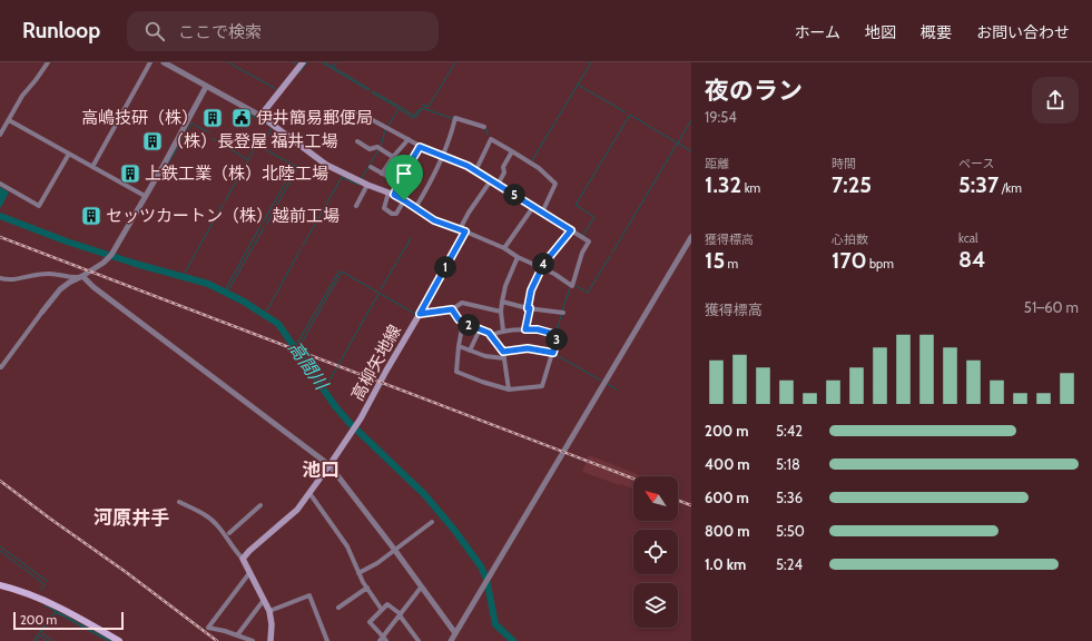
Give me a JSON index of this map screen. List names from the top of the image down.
{
  "streets": {
    "main road": ["高柳矢地線"]
  },
  "districts": ["池口", "河原井手"],
  "water": ["高間川"],
  "places": {
    "building": [
      "高嶋技研（株）",
      "（株）長登屋 福井工場",
      "上鉄工業（株）北陸工場",
      "セッツカートン（株）越前工場"
    ],
    "public building": ["伊井簡易郵便局"]
  },
  "scale_bar": "200 m",
  "north": "top left",
  "page": {
    "header": "Runloop",
    "search": "ここで検索",
    "nav": [
      "ホーム",
      "地図",
      "概要",
      "お問い合わせ"
    ],
    "heading": ["夜のラン", "19:54"],
    "stats": [
      ["距離", "1.32 km"],
      ["時間", "7:25"],
      ["ペース", "5:37 /km"],
      ["獲得標高", "15 m"],
      ["心拍数", "170 bpm"],
      ["kcal", "84"]
    ],
    "pins": [
      "5",
      "4",
      "1",
      "2",
      "3"
    ],
    "chart": ["獲得標高", "51–60 m"],
    "list": [
      {
        "name": "200 m",
        "note": "5:42"
      },
      {
        "name": "400 m",
        "note": "5:18"
      },
      {
        "name": "600 m",
        "note": "5:36"
      },
      {
        "name": "800 m",
        "note": "5:50"
      },
      {
        "name": "1.0 km",
        "note": "5:24"
      }
    ],
    "scale": "200 m"
  }
}
